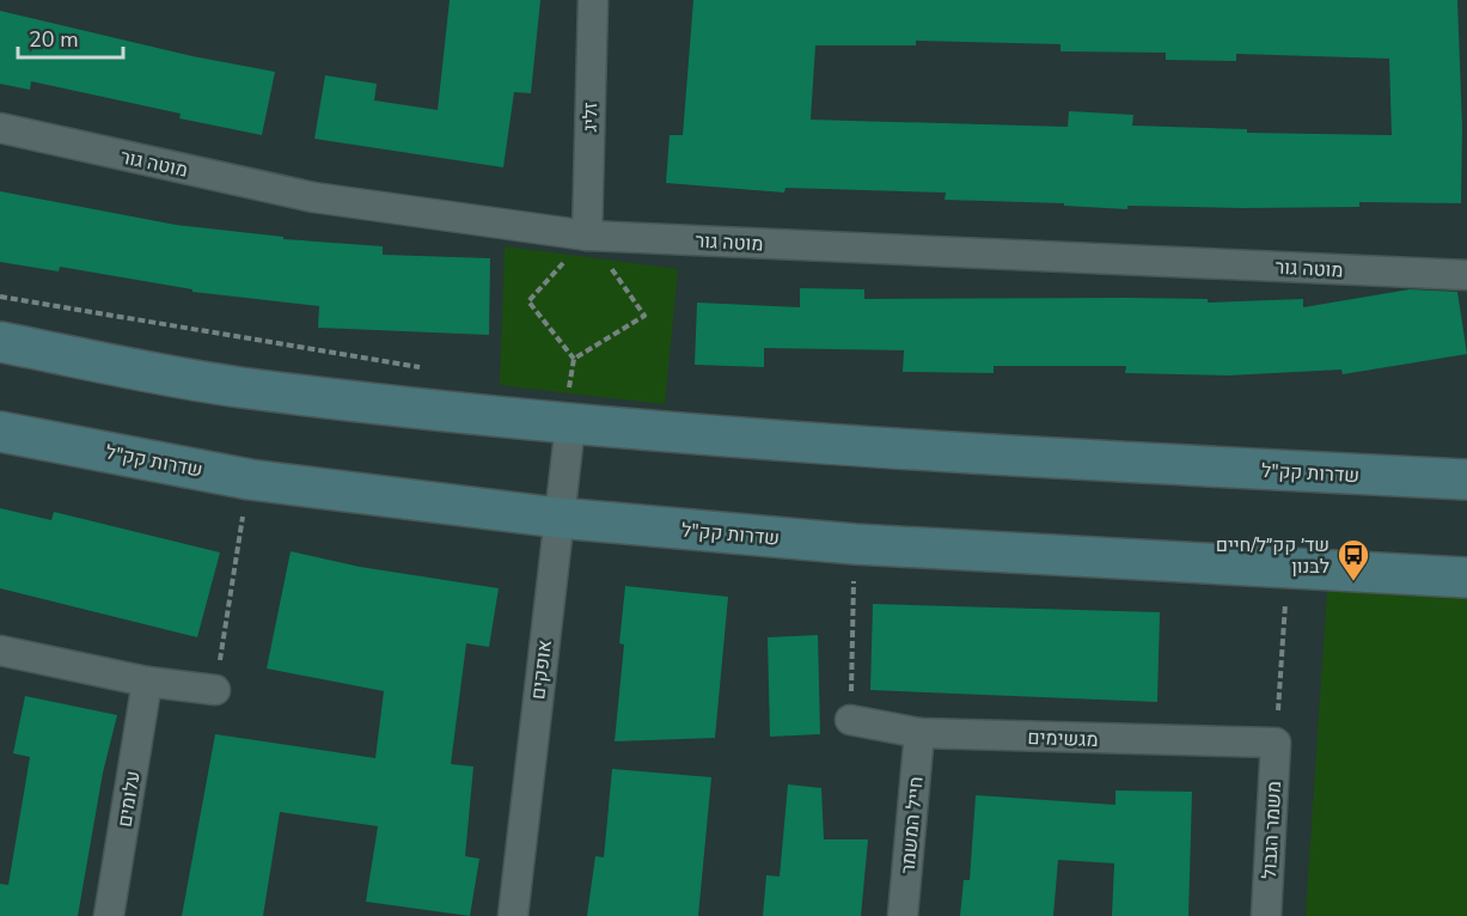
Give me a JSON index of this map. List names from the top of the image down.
{
  "streets": {
    "main road": ["שדרות קק\"ל"],
    "street": [
      "זליג",
      "מוטה גור",
      "אופקים",
      "מגשימים",
      "עלומים",
      "חייל המשמר",
      "משמר הגבול"
    ]
  },
  "crossings": [
    ["זליג", "מוטה גור"],
    ["שדרות קק\"ל", "אופקים"],
    ["מגשימים", "חייל המשמר"],
    ["מגשימים", "משמר הגבול"]
  ],
  "places": {
    "bus stop": ["שד׳ קק״ל/חיים לבנון"]
  },
  "scale_bar": "20 m"
}
